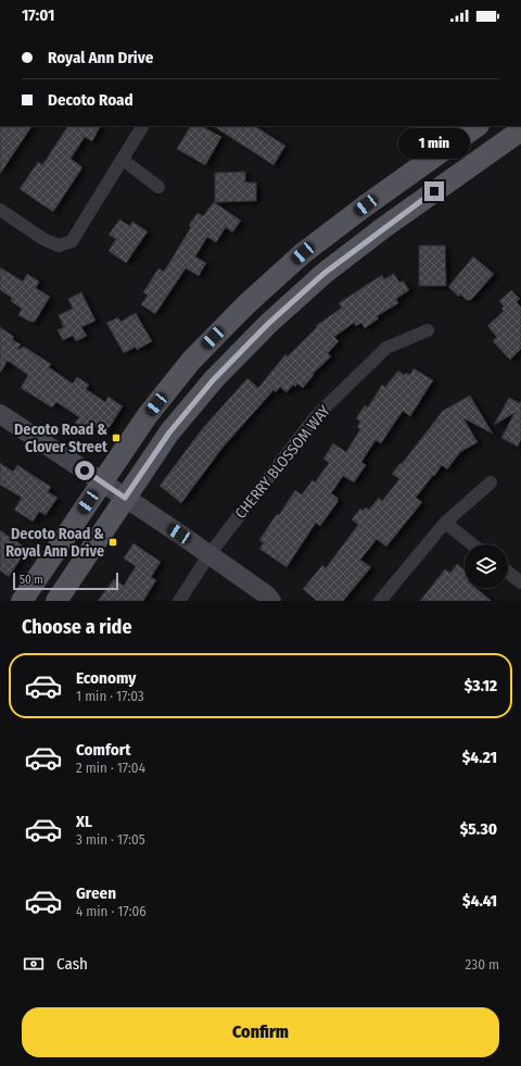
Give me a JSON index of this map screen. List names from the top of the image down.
{
  "streets": {
    "street": ["CHERRY BLOSSOM WAY"]
  },
  "places": {
    "transit": ["Decoto Road & Clover Street", "Decoto Road & Royal Ann Drive"]
  },
  "scale_bar": "50 m",
  "page": {
    "status": "17:01",
    "banner": ["Royal Ann Drive", "Decoto Road"],
    "bubble": "1 min",
    "scale": "50 m",
    "heading": "Choose a ride",
    "list": [
      {
        "name": "Economy",
        "note": "1 min · 17:03",
        "value": "$3.12"
      },
      {
        "name": "Comfort",
        "note": "2 min · 17:04",
        "value": "$4.21"
      },
      {
        "name": "XL",
        "note": "3 min · 17:05",
        "value": "$5.30"
      },
      {
        "name": "Green",
        "note": "4 min · 17:06",
        "value": "$4.41"
      }
    ],
    "pay": ["Cash", "230 m"],
    "buttons": "Confirm"
  }
}
